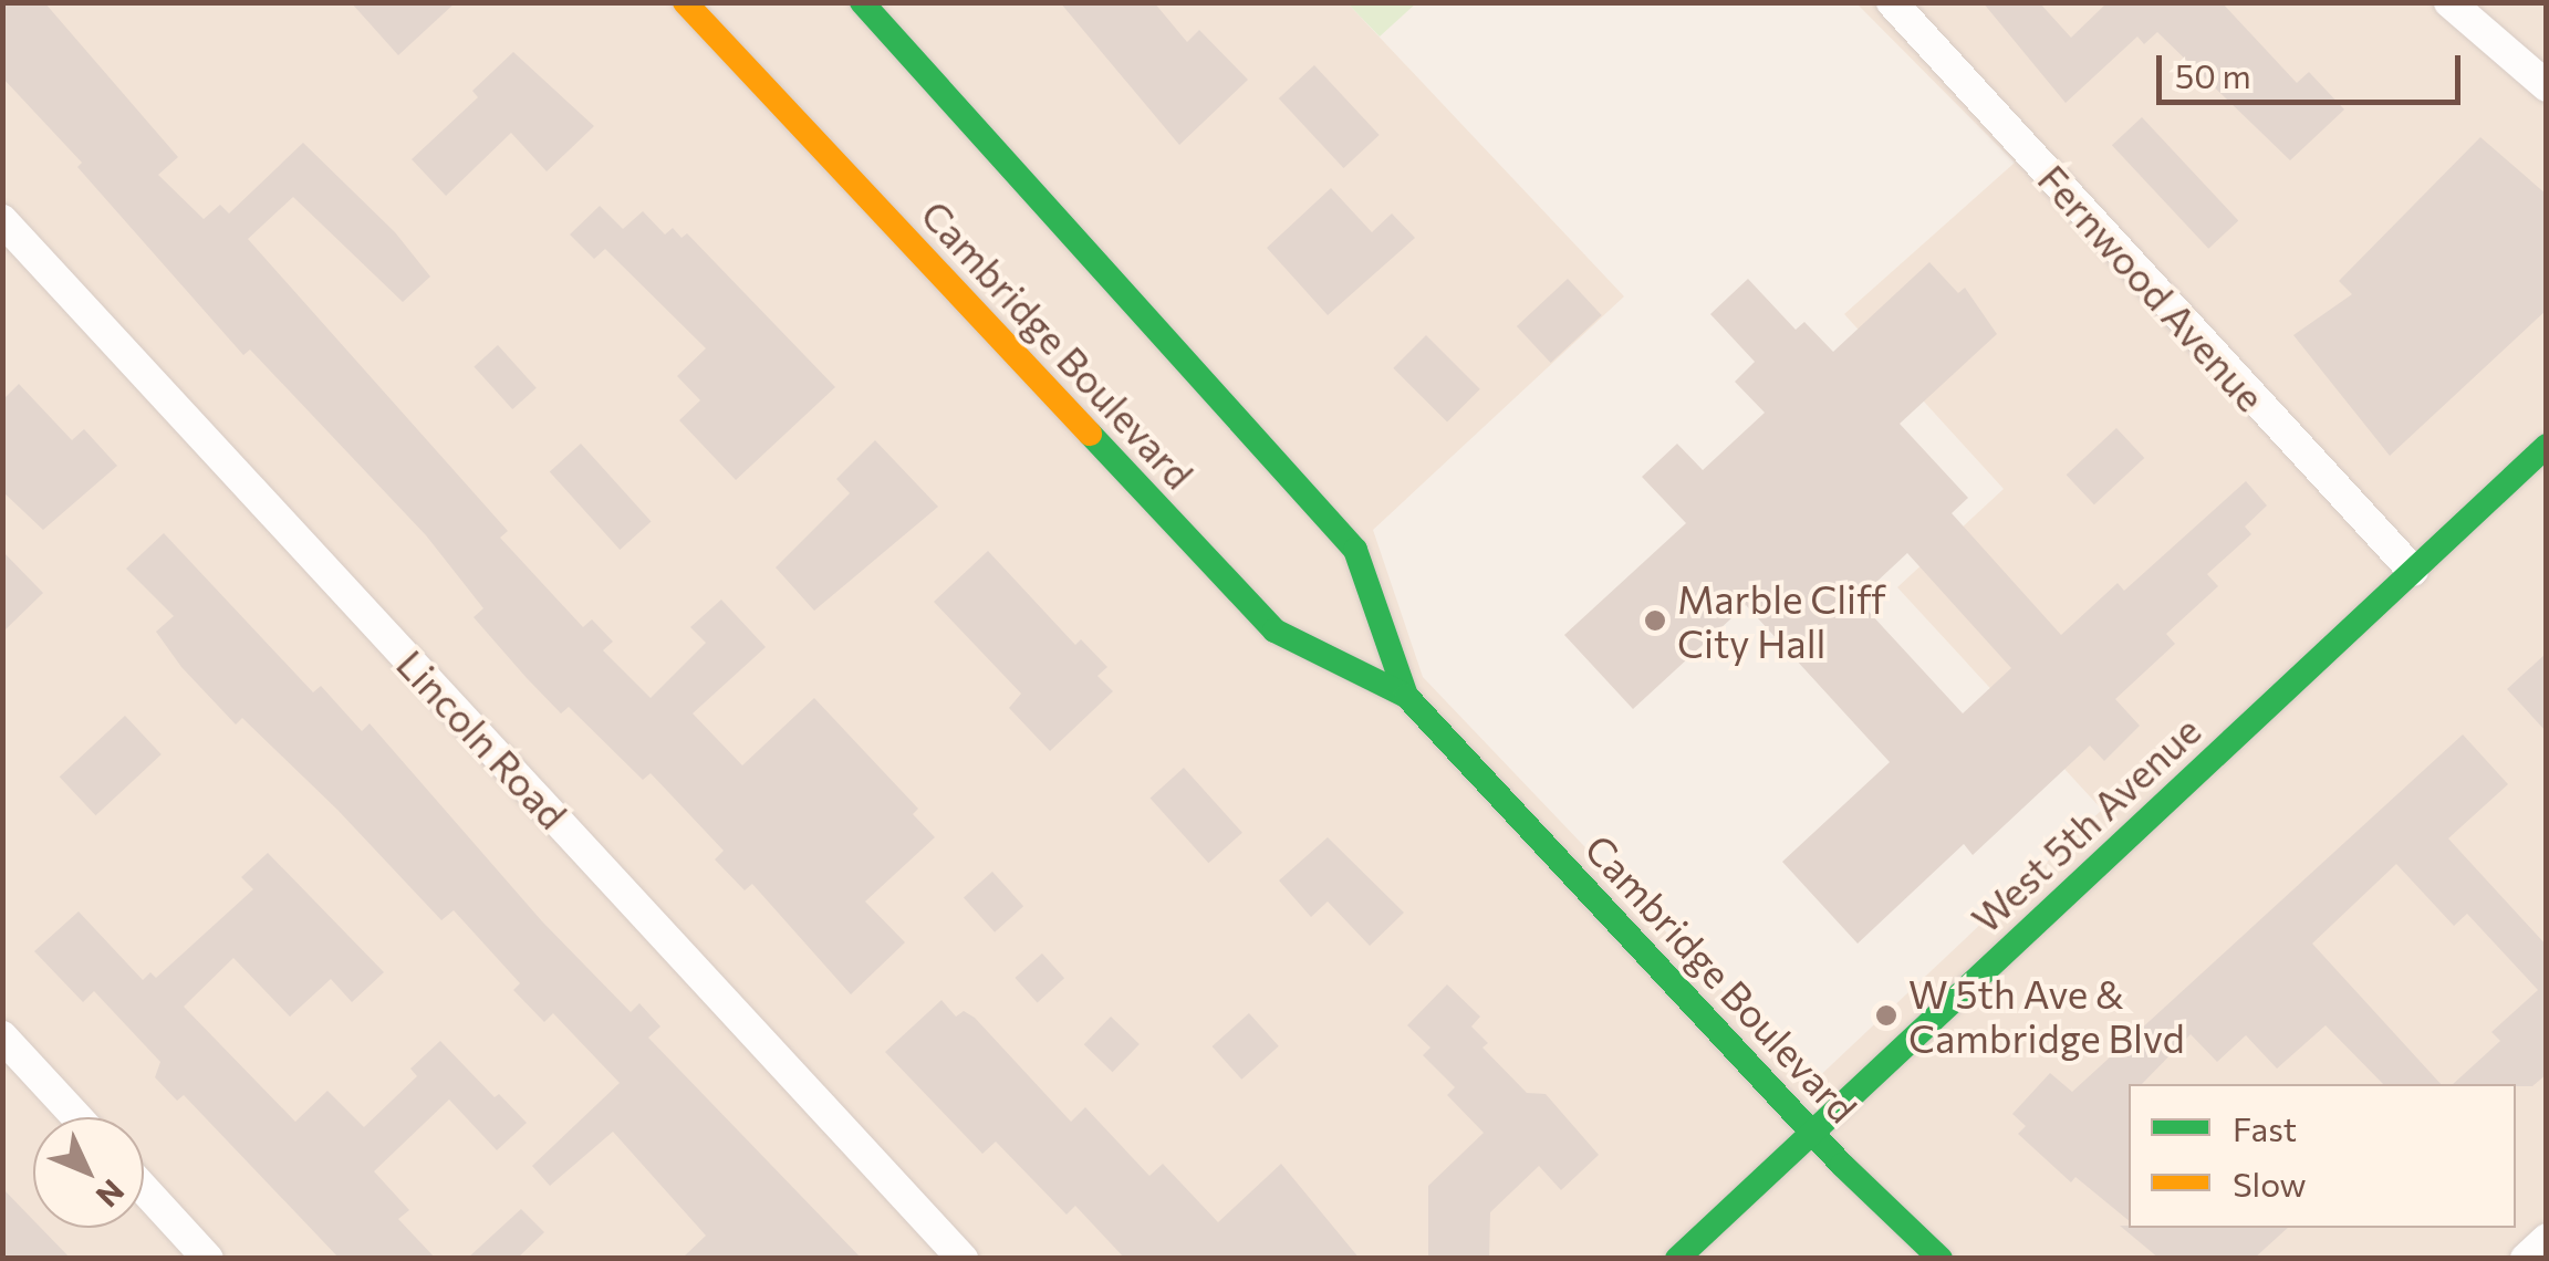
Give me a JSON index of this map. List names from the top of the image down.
{
  "streets": {
    "street": [
      "Fernwood Avenue",
      "Cambridge Boulevard",
      "Lincoln Road",
      "West 5th Avenue"
    ]
  },
  "crossings": [
    ["Fernwood Avenue", "West 5th Avenue"],
    ["Cambridge Boulevard", "West 5th Avenue"]
  ],
  "places": ["Marble Cliff City Hall", "W 5th Ave & Cambridge Blvd"],
  "legend": ["Fast", "Slow"],
  "scale_bar": "50 m",
  "north": "bottom right"
}
